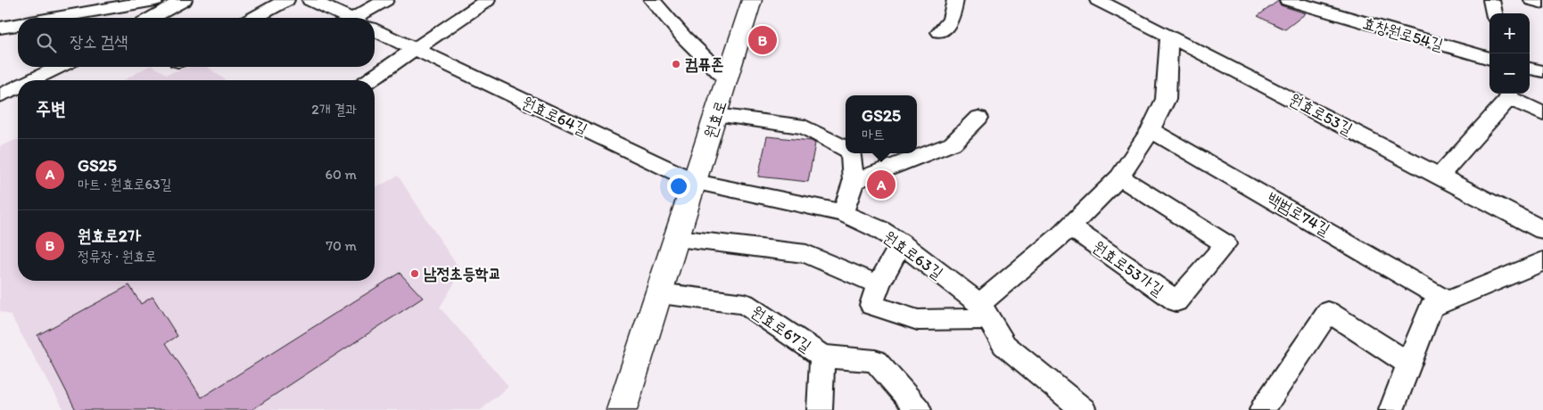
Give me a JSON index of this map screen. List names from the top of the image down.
{
  "streets": {
    "main road": ["원효로"],
    "street": [
      "효창원로54길",
      "원효로53길",
      "원효로64길",
      "백범로74길",
      "원효로63길",
      "원효로53가길",
      "원효로67길"
    ]
  },
  "crossings": [
    ["원효로64길", "원효로"],
    ["원효로64길", "원효로63길"],
    ["원효로", "원효로63길"],
    ["원효로", "원효로67길"]
  ],
  "places": ["컴퓨존", "남정초등학교"],
  "page": {
    "map_buttons": ["+", "−"],
    "search": "장소 검색",
    "pins": ["B", "A"],
    "heading": ["주변", "2개 결과"],
    "popup": ["GS25", "마트"],
    "list": [
      {
        "mark": "A",
        "name": "GS25",
        "note": "마트 · 원효로63길",
        "value": "60 m"
      },
      {
        "mark": "B",
        "name": "원효로2가",
        "note": "정류장 · 원효로",
        "value": "70 m"
      }
    ]
  }
}
